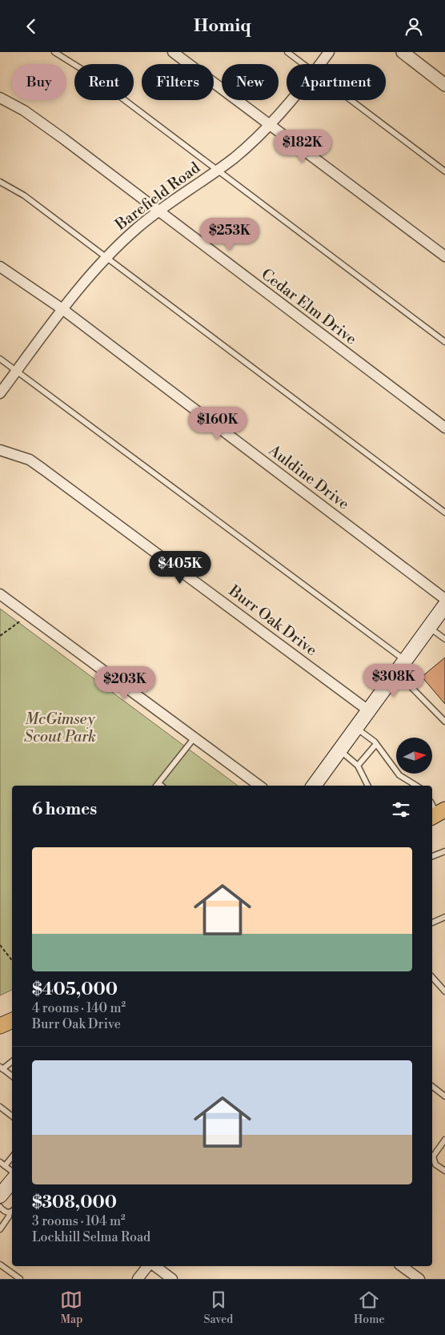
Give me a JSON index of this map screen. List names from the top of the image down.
{
  "streets": {
    "street": [
      "Barefield Road",
      "Cedar Elm Drive",
      "Auldine Drive",
      "Burr Oak Drive"
    ]
  },
  "crossings": [
    ["Barefield Road", "Cedar Elm Drive"],
    ["Barefield Road", "Auldine Drive"]
  ],
  "parks": ["McGimsey Scout Park"],
  "north": "right",
  "page": {
    "header": "Homiq",
    "chip": [
      "Buy",
      "Rent",
      "Filters",
      "New",
      "Apartment"
    ],
    "price": [
      "$182K",
      "$253K",
      "$160K",
      "$405K",
      "$308K",
      "$203K"
    ],
    "heading": "6 homes",
    "list": [
      {
        "name": "$405,000",
        "note": "4 rooms · 140 m² · Burr Oak Drive"
      },
      {
        "name": "$308,000",
        "note": "3 rooms · 104 m² · Lockhill Selma Road"
      }
    ],
    "tabs": ["Map", "Saved", "Home"]
  }
}
